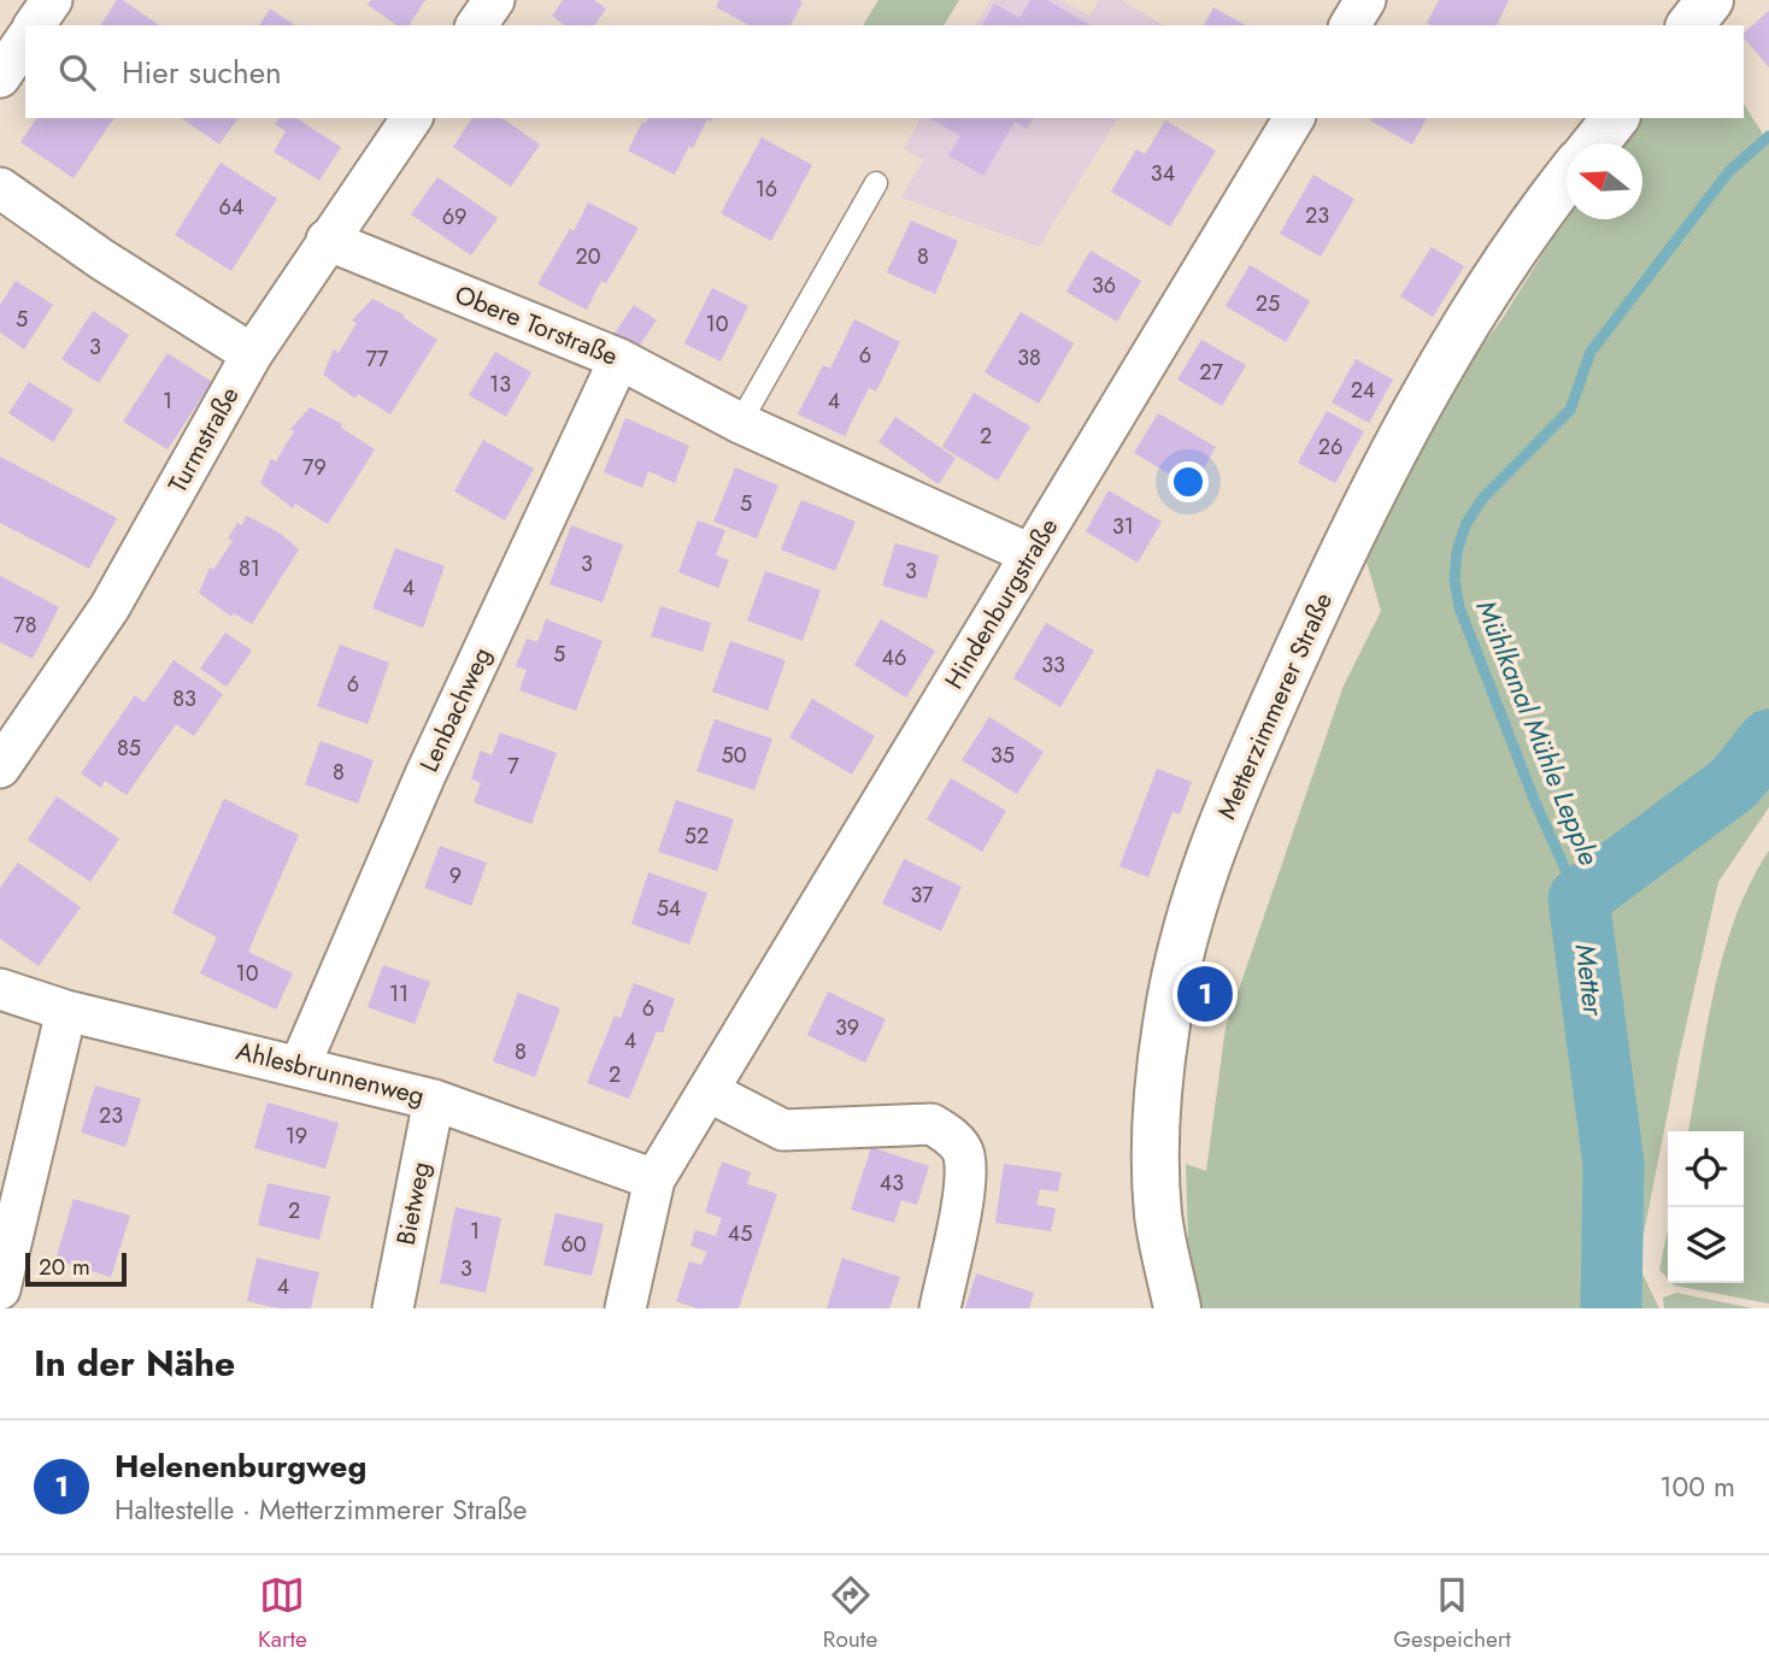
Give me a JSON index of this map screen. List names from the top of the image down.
{
  "streets": {
    "main road": ["Metterzimmerer Straße"],
    "street": [
      "Obere Torstraße",
      "Turmstraße",
      "Hindenburgstraße",
      "Lenbachweg",
      "Ahlesbrunnenweg",
      "Bietweg"
    ]
  },
  "crossings": [
    ["Obere Torstraße", "Turmstraße"],
    ["Obere Torstraße", "Hindenburgstraße"],
    ["Obere Torstraße", "Lenbachweg"],
    ["Hindenburgstraße", "Ahlesbrunnenweg"],
    ["Lenbachweg", "Ahlesbrunnenweg"],
    ["Ahlesbrunnenweg", "Bietweg"]
  ],
  "water": ["Mühlkanal Mühle Lepple", "Metter"],
  "house_numbers": [
    "34",
    "16",
    "64",
    "23",
    "69",
    "20",
    "8",
    "36",
    "25",
    "5",
    "10",
    "3",
    "6",
    "38",
    "77",
    "27",
    "13",
    "24",
    "1",
    "4",
    "2",
    "26",
    "79",
    "5",
    "31",
    "3",
    "81",
    "3",
    "4",
    "78",
    "5",
    "46",
    "33",
    "6",
    "83",
    "85",
    "50",
    "35",
    "7",
    "8",
    "52",
    "9",
    "37",
    "54",
    "10",
    "11",
    "6",
    "39",
    "4",
    "8",
    "2",
    "23",
    "19",
    "43",
    "2",
    "1",
    "45",
    "60",
    "3",
    "4"
  ],
  "scale_bar": "20 m",
  "north": "left",
  "page": {
    "search": "Hier suchen",
    "pins": "1",
    "scale": "20 m",
    "heading": "In der Nähe",
    "list": [
      {
        "mark": "1",
        "name": "Helenenburgweg",
        "note": "Haltestelle · Metterzimmerer Straße",
        "value": "100 m"
      }
    ],
    "nav": ["Karte", "Route", "Gespeichert"]
  }
}
